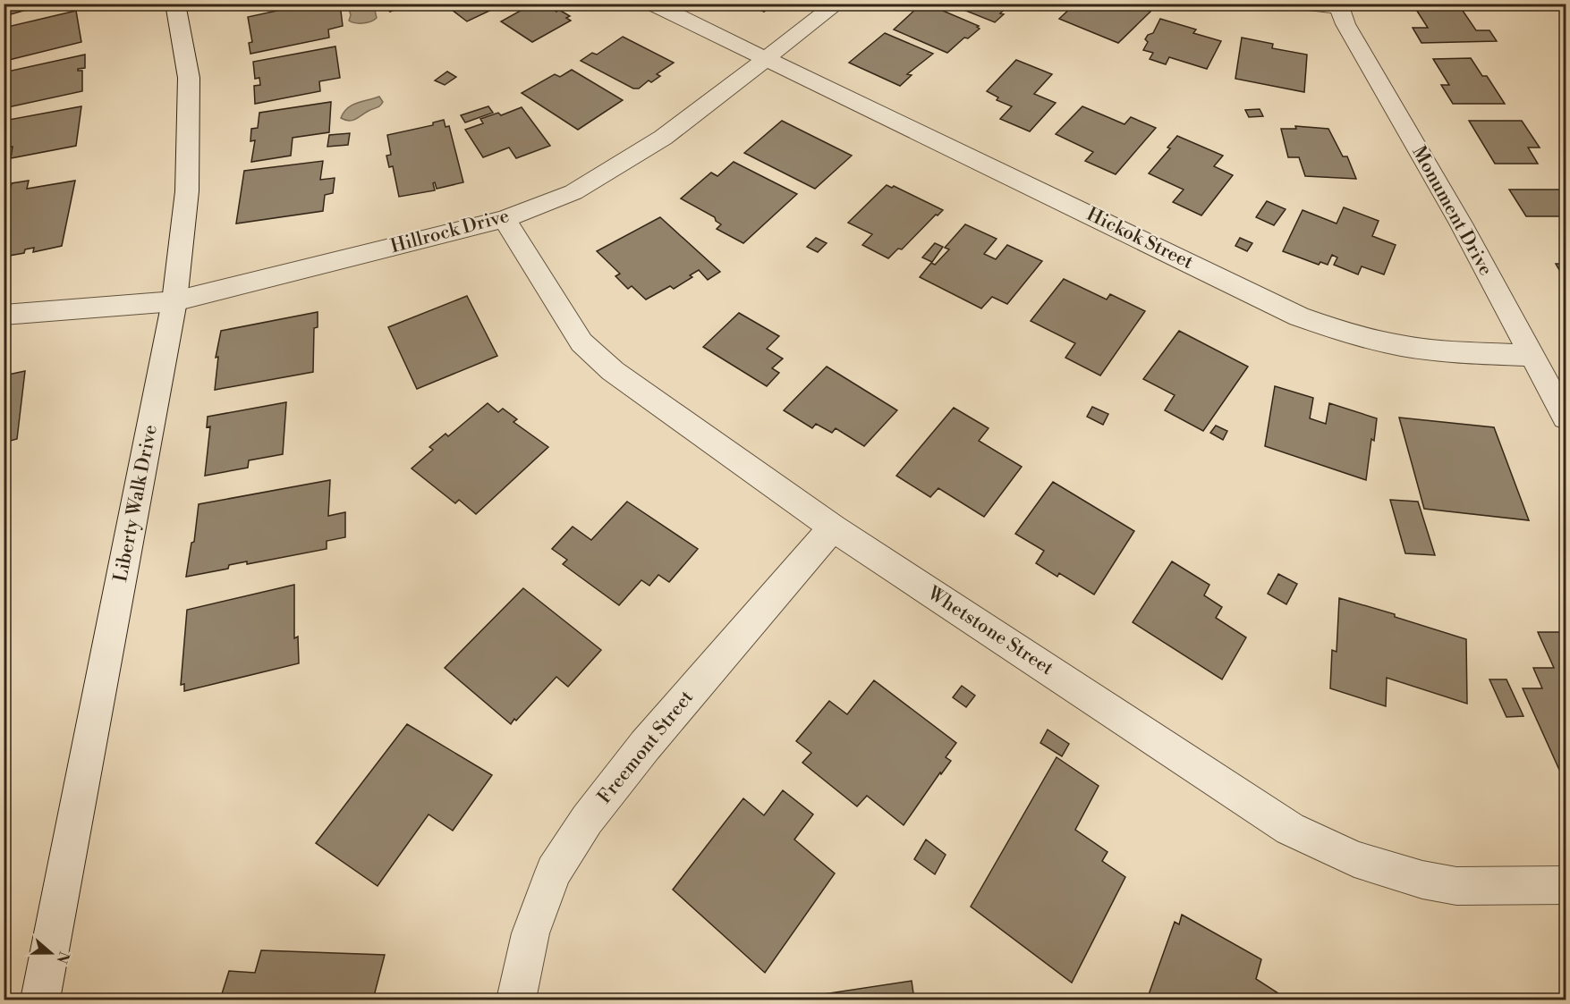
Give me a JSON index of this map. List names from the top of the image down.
{
  "streets": {
    "street": [
      "Monument Drive",
      "Hillrock Drive",
      "Hickok Street",
      "Liberty Walk Drive",
      "Whetstone Street",
      "Freemont Street"
    ]
  },
  "crossings": [
    ["Monument Drive", "Hickok Street"],
    ["Hillrock Drive", "Hickok Street"],
    ["Hillrock Drive", "Liberty Walk Drive"],
    ["Hillrock Drive", "Whetstone Street"],
    ["Whetstone Street", "Freemont Street"]
  ],
  "north": "right"
}
